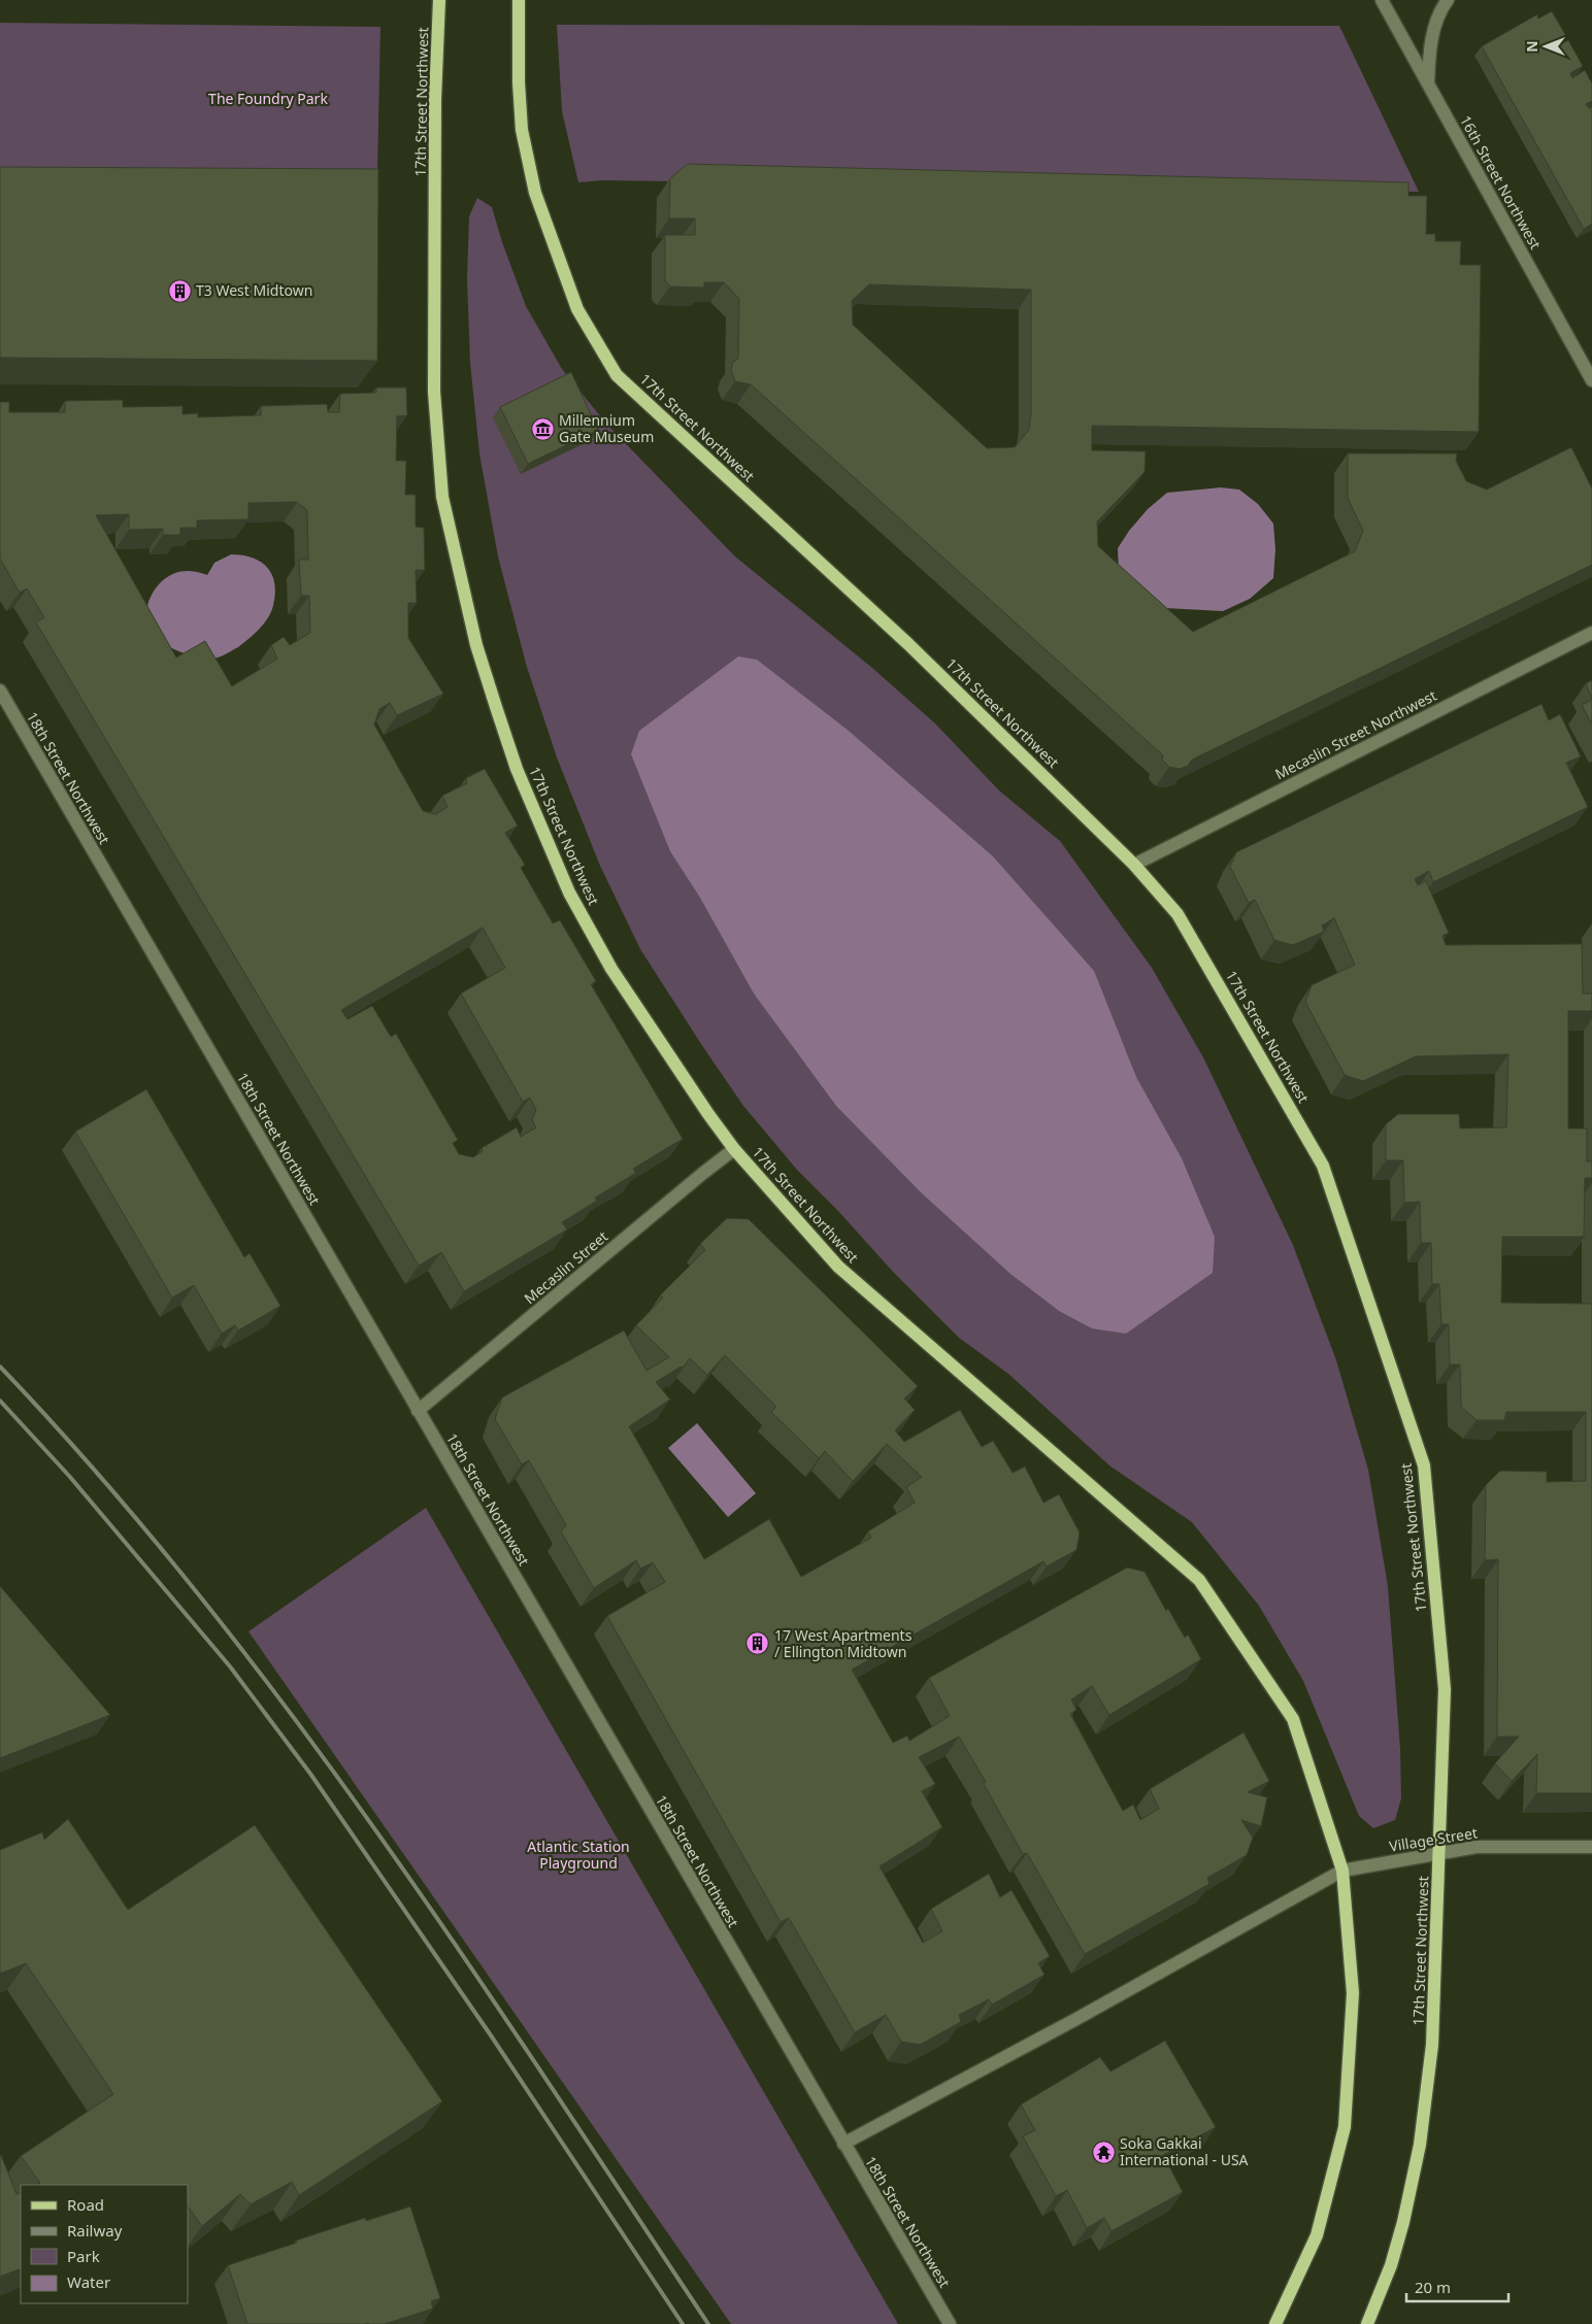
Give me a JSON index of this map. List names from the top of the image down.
{
  "streets": {
    "main road": ["17th Street Northwest"],
    "street": [
      "16th Street Northwest",
      "Mecaslin Street Northwest",
      "18th Street Northwest",
      "Mecaslin Street",
      "Village Street"
    ]
  },
  "crossings": [
    ["17th Street Northwest", "Mecaslin Street Northwest"],
    ["17th Street Northwest", "Mecaslin Street"],
    ["17th Street Northwest", "Village Street"],
    ["18th Street Northwest", "Mecaslin Street"],
    ["18th Street Northwest", "Village Street"]
  ],
  "parks": ["The Foundry Park", "Atlantic Station Playground"],
  "places": {
    "building": ["T3 West Midtown", "17 West Apartments / Ellington Midtown"],
    "museum": ["Millennium Gate Museum"],
    "temple": ["Soka Gakkai International - USA"]
  },
  "legend": [
    "Road",
    "Railway",
    "Park",
    "Water"
  ],
  "scale_bar": "20 m",
  "north": "left"
}
